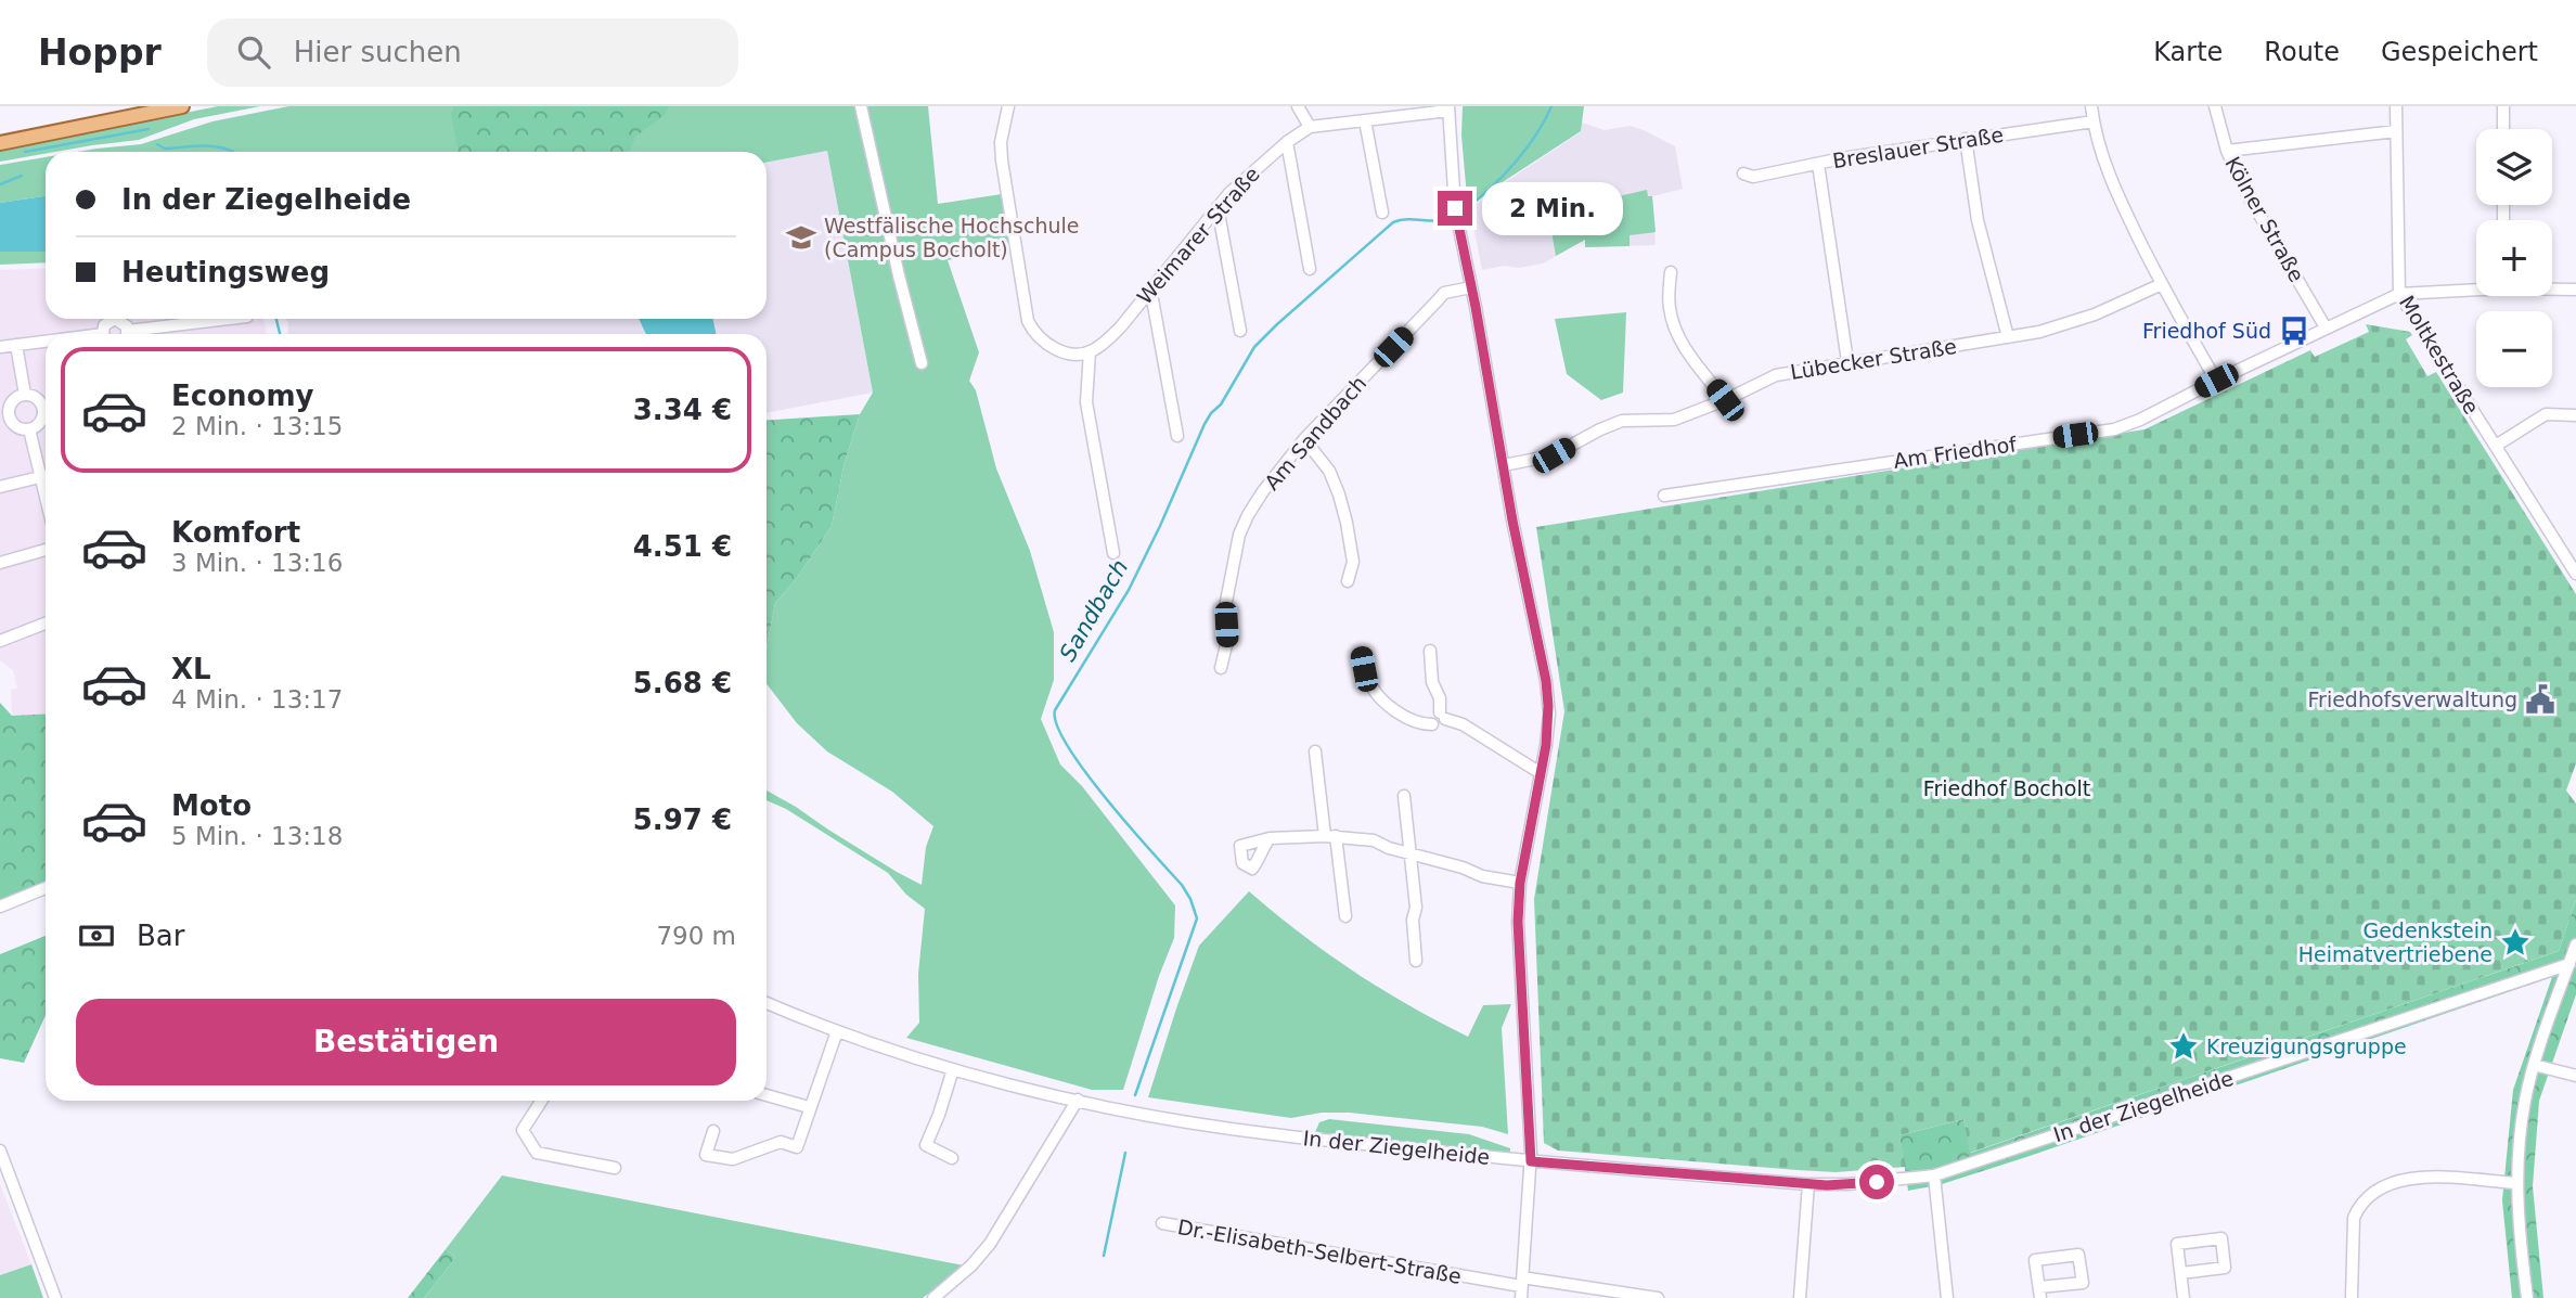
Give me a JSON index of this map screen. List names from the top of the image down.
{
  "streets": {
    "street": [
      "Breslauer Straße",
      "Kölner Straße",
      "Weimarer Straße",
      "Moltkestraße",
      "Lübecker Straße",
      "Am Sandbach",
      "Am Friedhof",
      "In der Ziegelheide",
      "Dr.-Elisabeth-Selbert-Straße"
    ]
  },
  "crossings": [
    ["Kölner Straße", "Am Friedhof"],
    ["Moltkestraße", "Am Friedhof"]
  ],
  "water": ["Sandbach"],
  "parks": ["Friedhof Bocholt"],
  "places": {
    "school or university": ["Westfälische Hochschule (Campus Bocholt)"],
    "bus stop": ["Friedhof Süd"],
    "public building": ["Friedhofsverwaltung"],
    "place": ["Gedenkstein Heimatvertriebene", "Kreuzigungsgruppe"]
  },
  "page": {
    "header": "Hoppr",
    "search": "Hier suchen",
    "nav": ["Karte", "Route", "Gespeichert"],
    "map_buttons": ["+", "−"],
    "banner": ["In der Ziegelheide", "Heutingsweg"],
    "bubble": "2 Min.",
    "list": [
      {
        "name": "Economy",
        "note": "2 Min. · 13:15",
        "value": "3.34 €"
      },
      {
        "name": "Komfort",
        "note": "3 Min. · 13:16",
        "value": "4.51 €"
      },
      {
        "name": "XL",
        "note": "4 Min. · 13:17",
        "value": "5.68 €"
      },
      {
        "name": "Moto",
        "note": "5 Min. · 13:18",
        "value": "5.97 €"
      }
    ],
    "pay": ["Bar", "790 m"],
    "buttons": "Bestätigen"
  }
}
